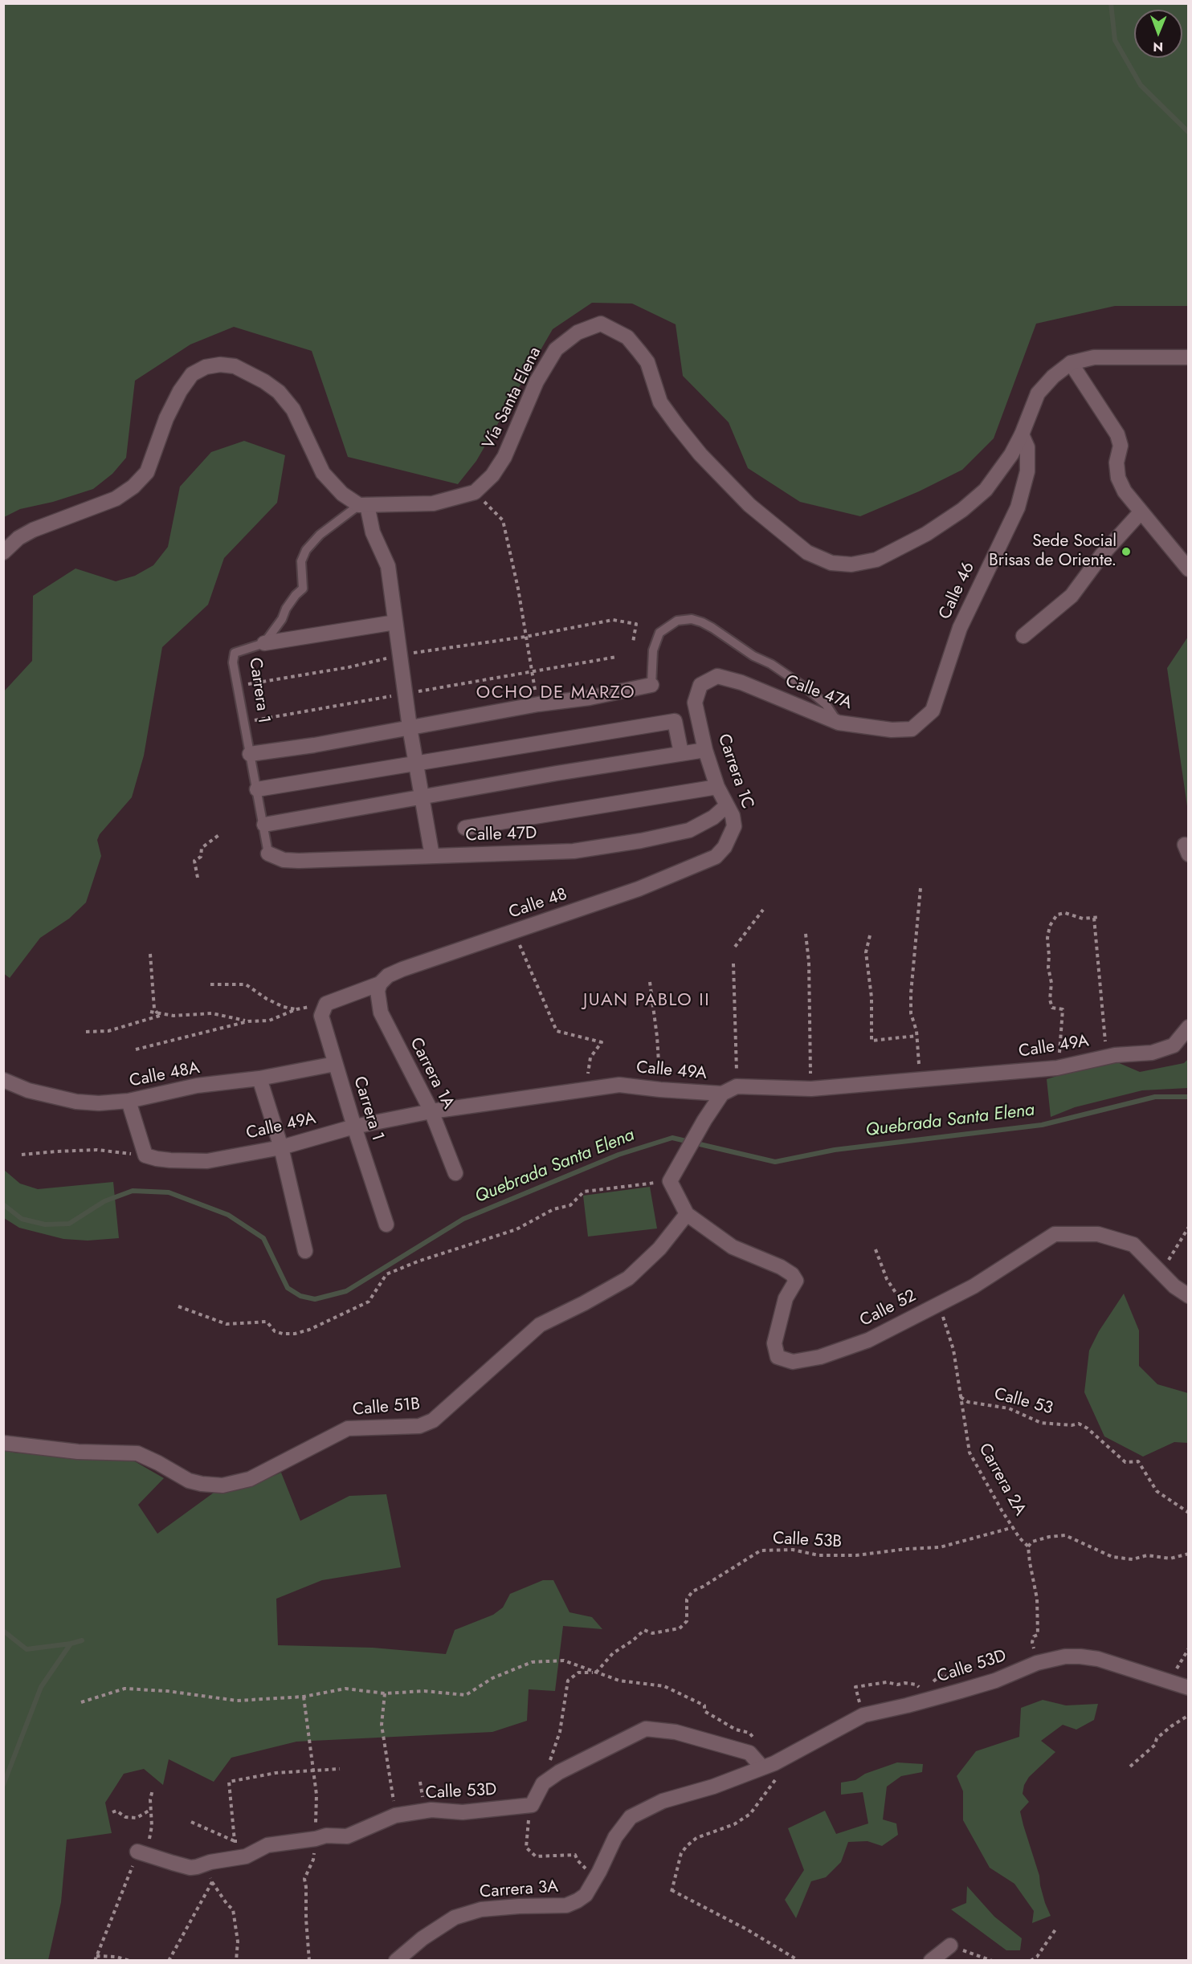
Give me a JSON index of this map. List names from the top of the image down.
{
  "streets": {
    "street": [
      "Vía Santa Elena",
      "Calle 46",
      "Carrera 1",
      "Calle 47A",
      "Carrera 1C",
      "Calle 47D",
      "Calle 48",
      "Calle 49A",
      "Carrera 1A",
      "Calle 48A",
      "Calle 52",
      "Calle 51B",
      "Calle 53D",
      "Carrera 3A"
    ],
    "path": ["Calle 53", "Carrera 2A", "Calle 53B"]
  },
  "crossings": [
    ["Vía Santa Elena", "Calle 46"],
    ["Vía Santa Elena", "Carrera 1"],
    ["Calle 46", "Calle 47A"],
    ["Carrera 1", "Calle 47D"],
    ["Carrera 1", "Calle 48"],
    ["Carrera 1", "Calle 49A"],
    ["Carrera 1", "Calle 48A"],
    ["Calle 47A", "Carrera 1C"],
    ["Carrera 1C", "Calle 47D"],
    ["Carrera 1C", "Calle 48"],
    ["Calle 48", "Carrera 1A"],
    ["Calle 49A", "Carrera 1A"],
    ["Calle 52", "Calle 51B"],
    ["Calle 52", "Carrera 2A"],
    ["Calle 53", "Carrera 2A"],
    ["Carrera 2A", "Calle 53B"],
    ["Carrera 2A", "Calle 53D"],
    ["Calle 53D", "Carrera 3A"]
  ],
  "districts": ["OCHO DE MARZO", "JUAN PABLO II"],
  "water": ["Quebrada Santa Elena"],
  "places": ["Sede Social Brisas de Oriente."],
  "north": "bottom"
}
